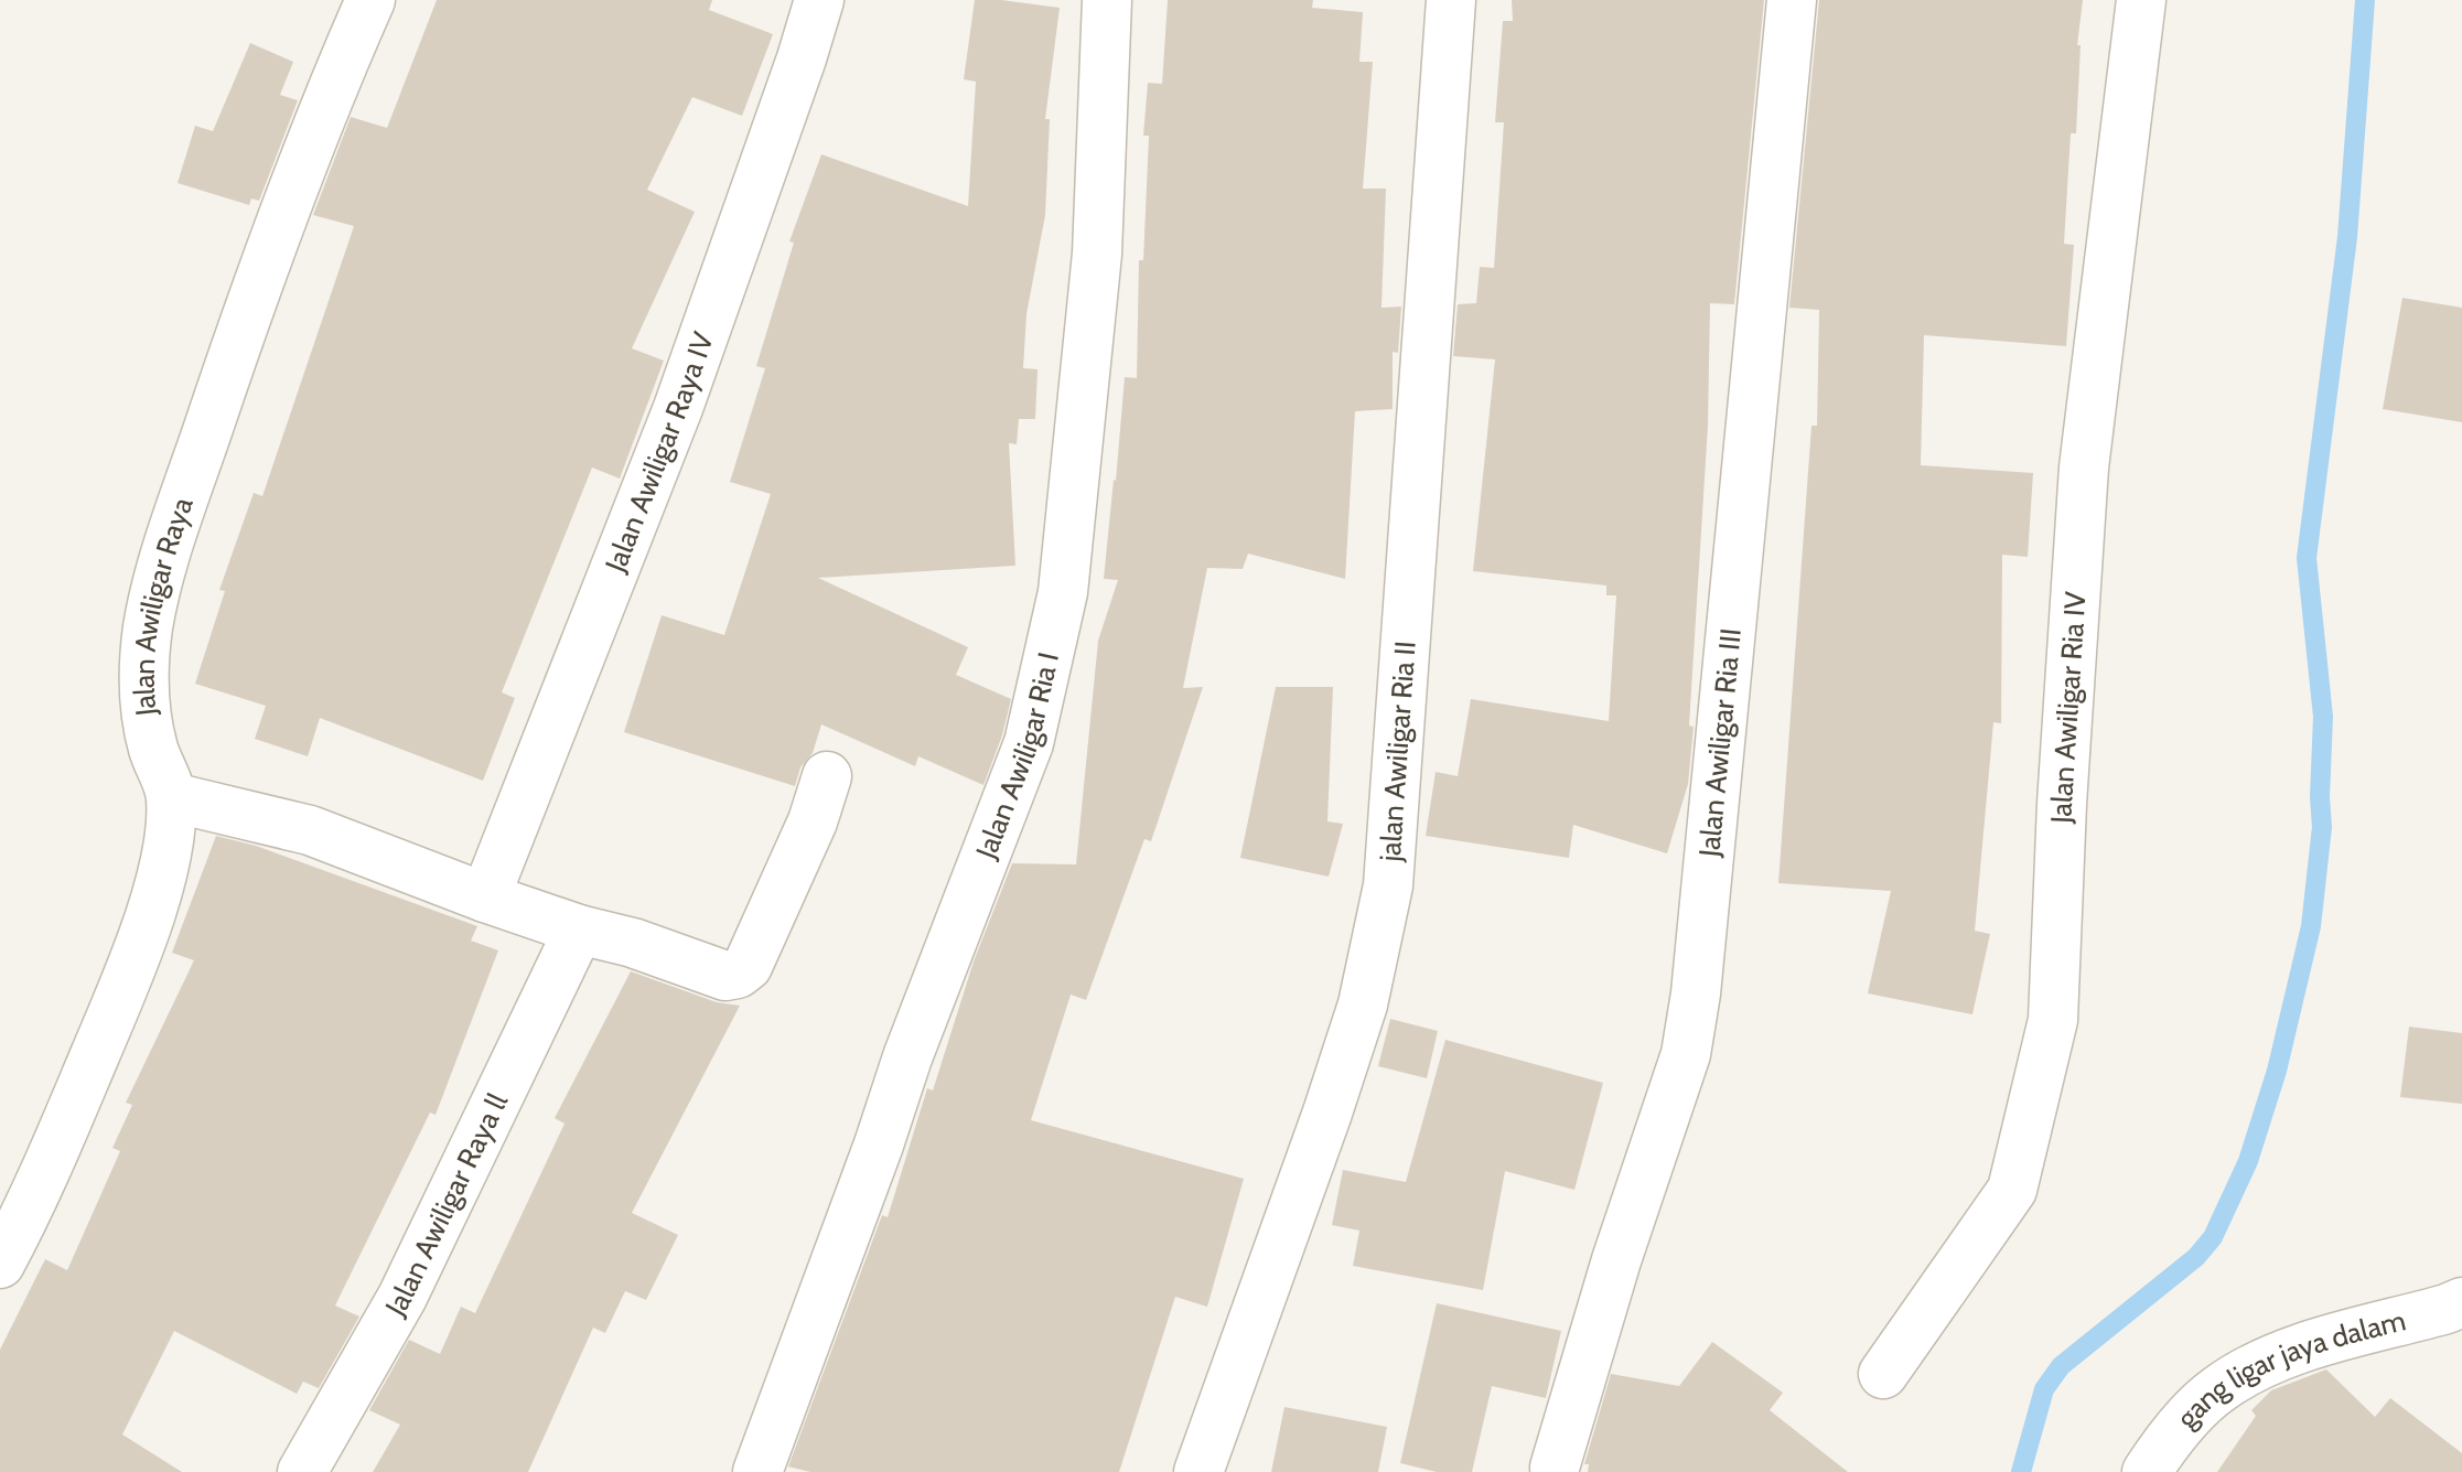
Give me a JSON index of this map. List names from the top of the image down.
{
  "streets": {
    "street": [
      "Jalan Awiligar Raya IV",
      "Jalan Awiligar Raya",
      "Jalan Awiligar Ria IV",
      "Jalan Awiligar Ria III",
      "jalan Awiligar Ria II",
      "Jalan Awiligar Ria I",
      "Jalan Awiligar Raya ll",
      "gang ligar jaya dalam"
    ]
  }
}
